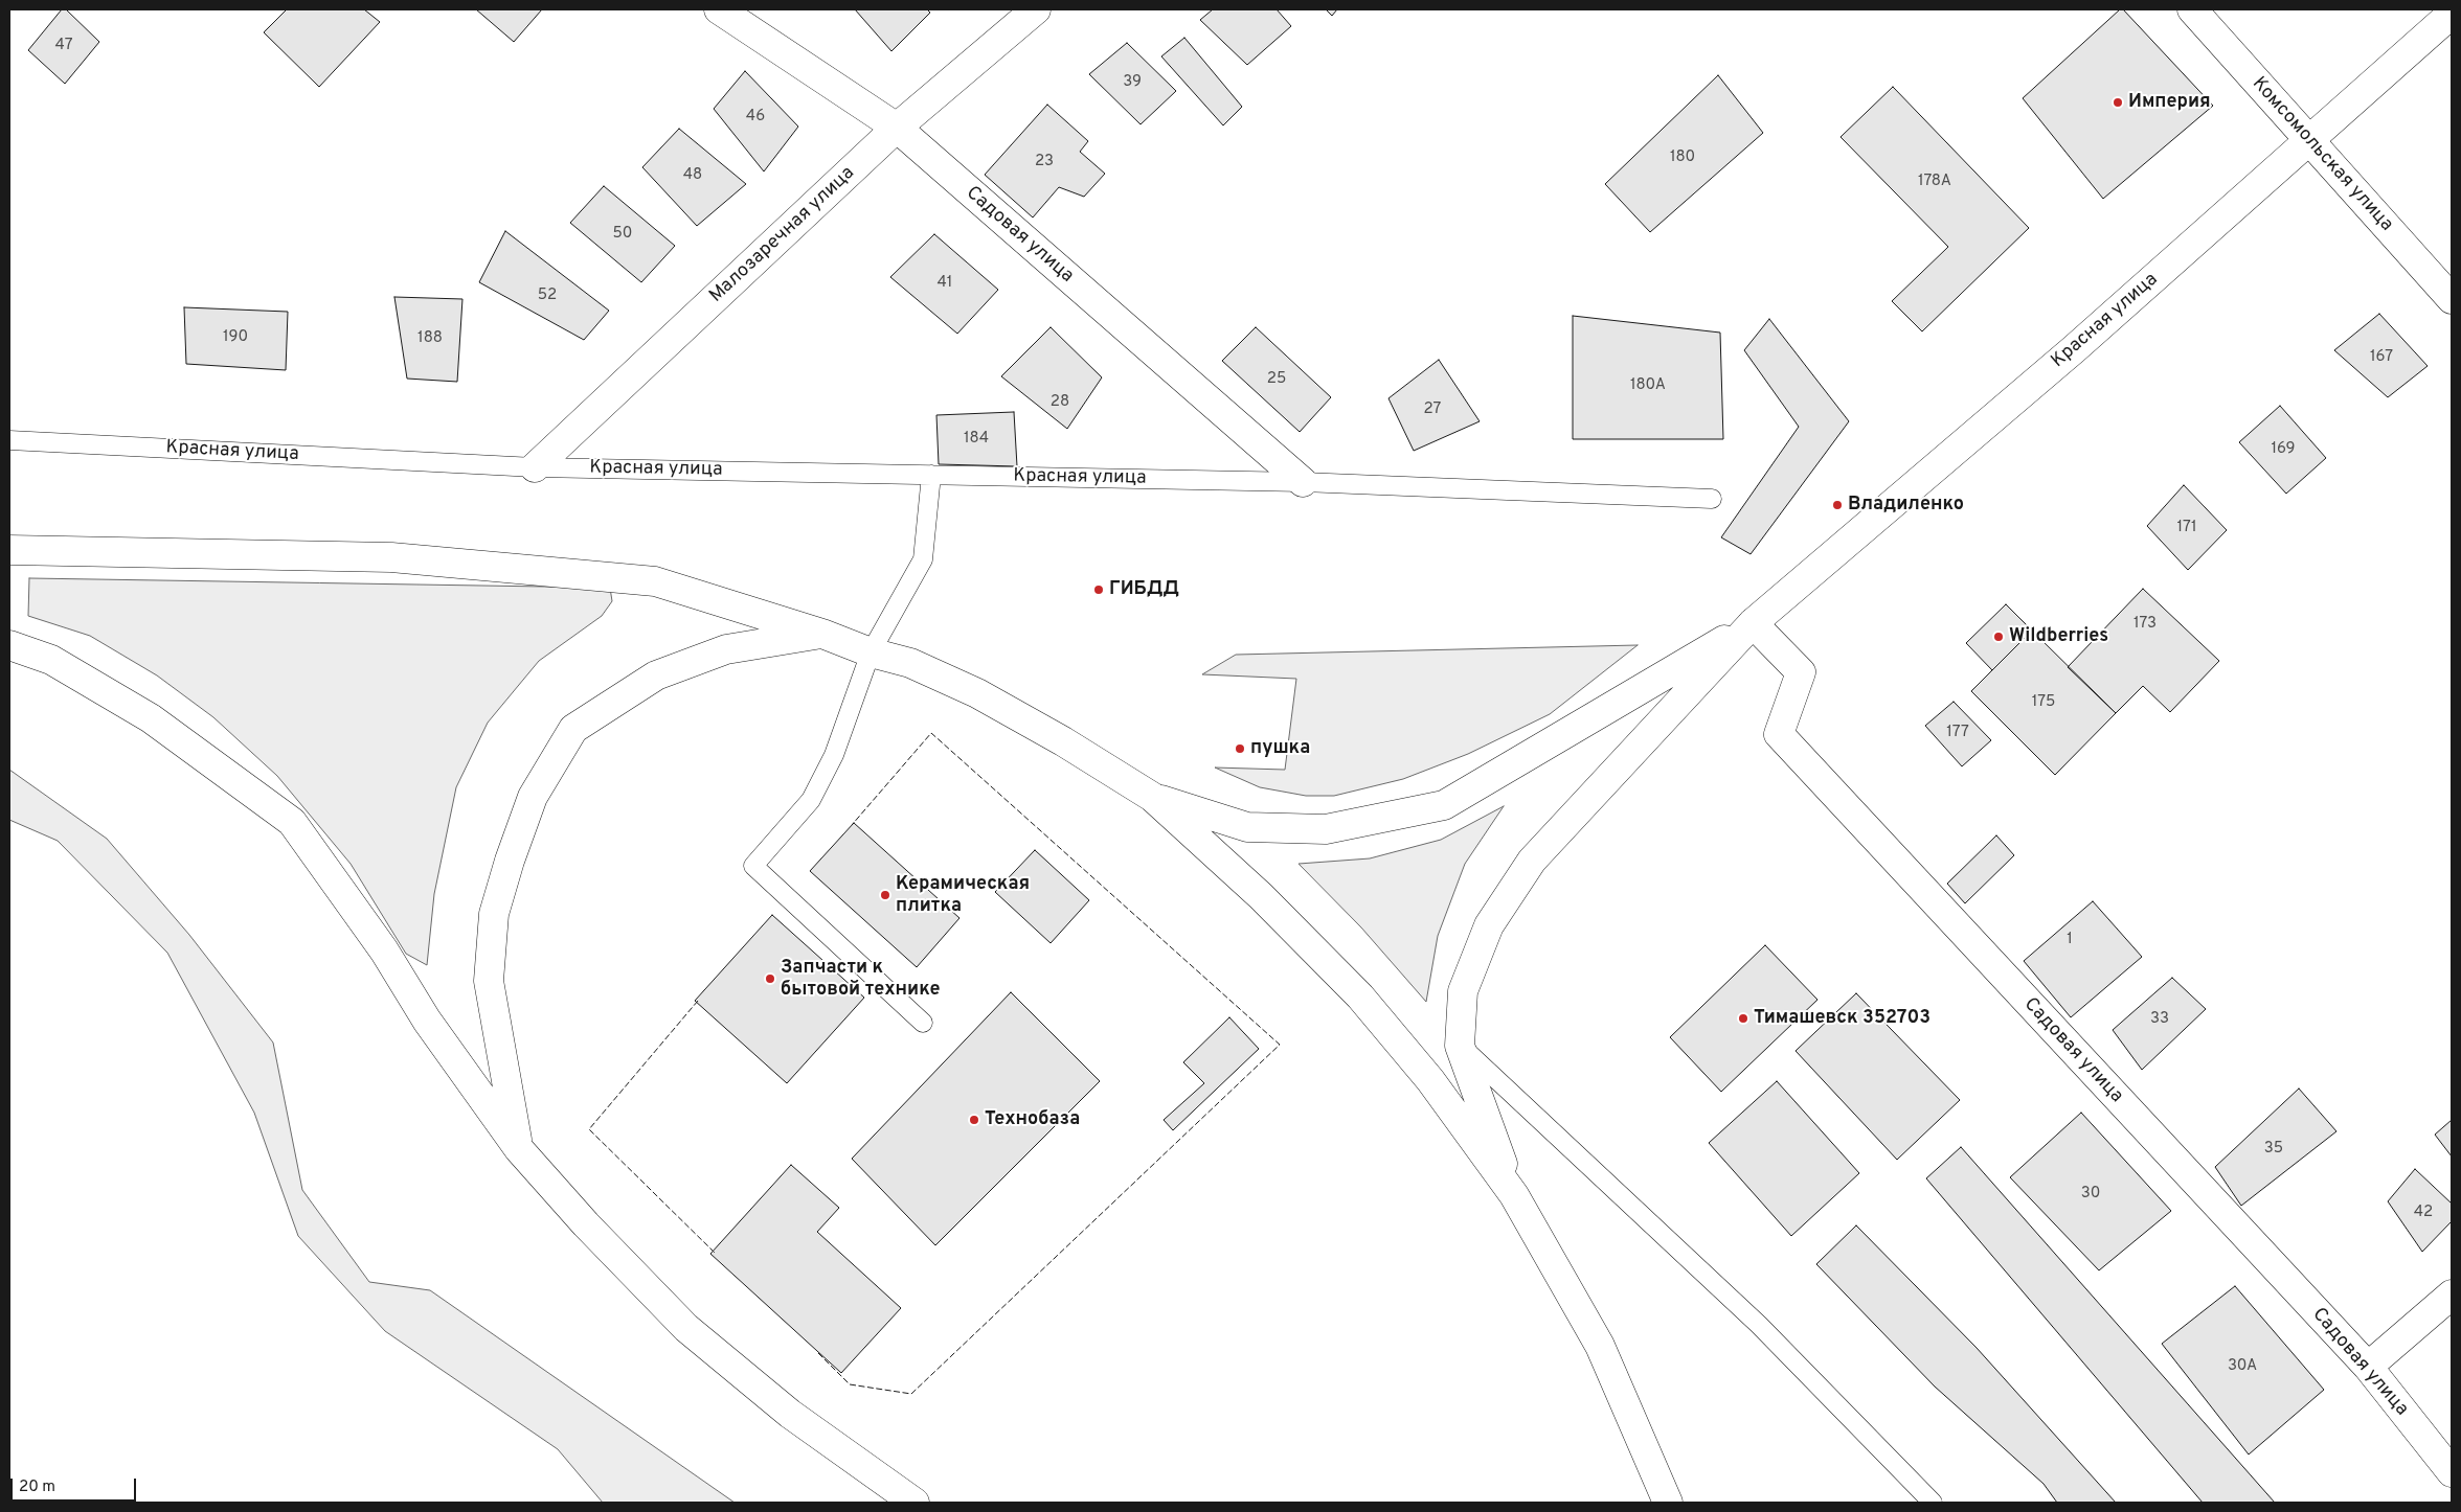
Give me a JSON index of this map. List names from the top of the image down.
{
  "streets": {
    "main road": [
      "Комсомольская улица",
      "Малозаречная улица",
      "Садовая улица",
      "Красная улица"
    ]
  },
  "crossings": [
    ["Комсомольская улица", "Красная улица"],
    ["Малозаречная улица", "Садовая улица"],
    ["Малозаречная улица", "Красная улица"],
    ["Садовая улица", "Красная улица"]
  ],
  "places": [
    "Империя",
    "Владиленко",
    "ГИБДД",
    "Wildberries",
    "пушка",
    "Керамическая плитка",
    "Запчасти к бытовой технике",
    "Тимашевск 352703",
    "Технобаза"
  ],
  "house_numbers": [
    "47",
    "39",
    "46",
    "180",
    "23",
    "48",
    "178А",
    "50",
    "41",
    "52",
    "190",
    "188",
    "167",
    "25",
    "180А",
    "28",
    "27",
    "184",
    "169",
    "171",
    "173",
    "175",
    "177",
    "1",
    "33",
    "35",
    "30",
    "42",
    "30А"
  ],
  "scale_bar": "20 m"
}
